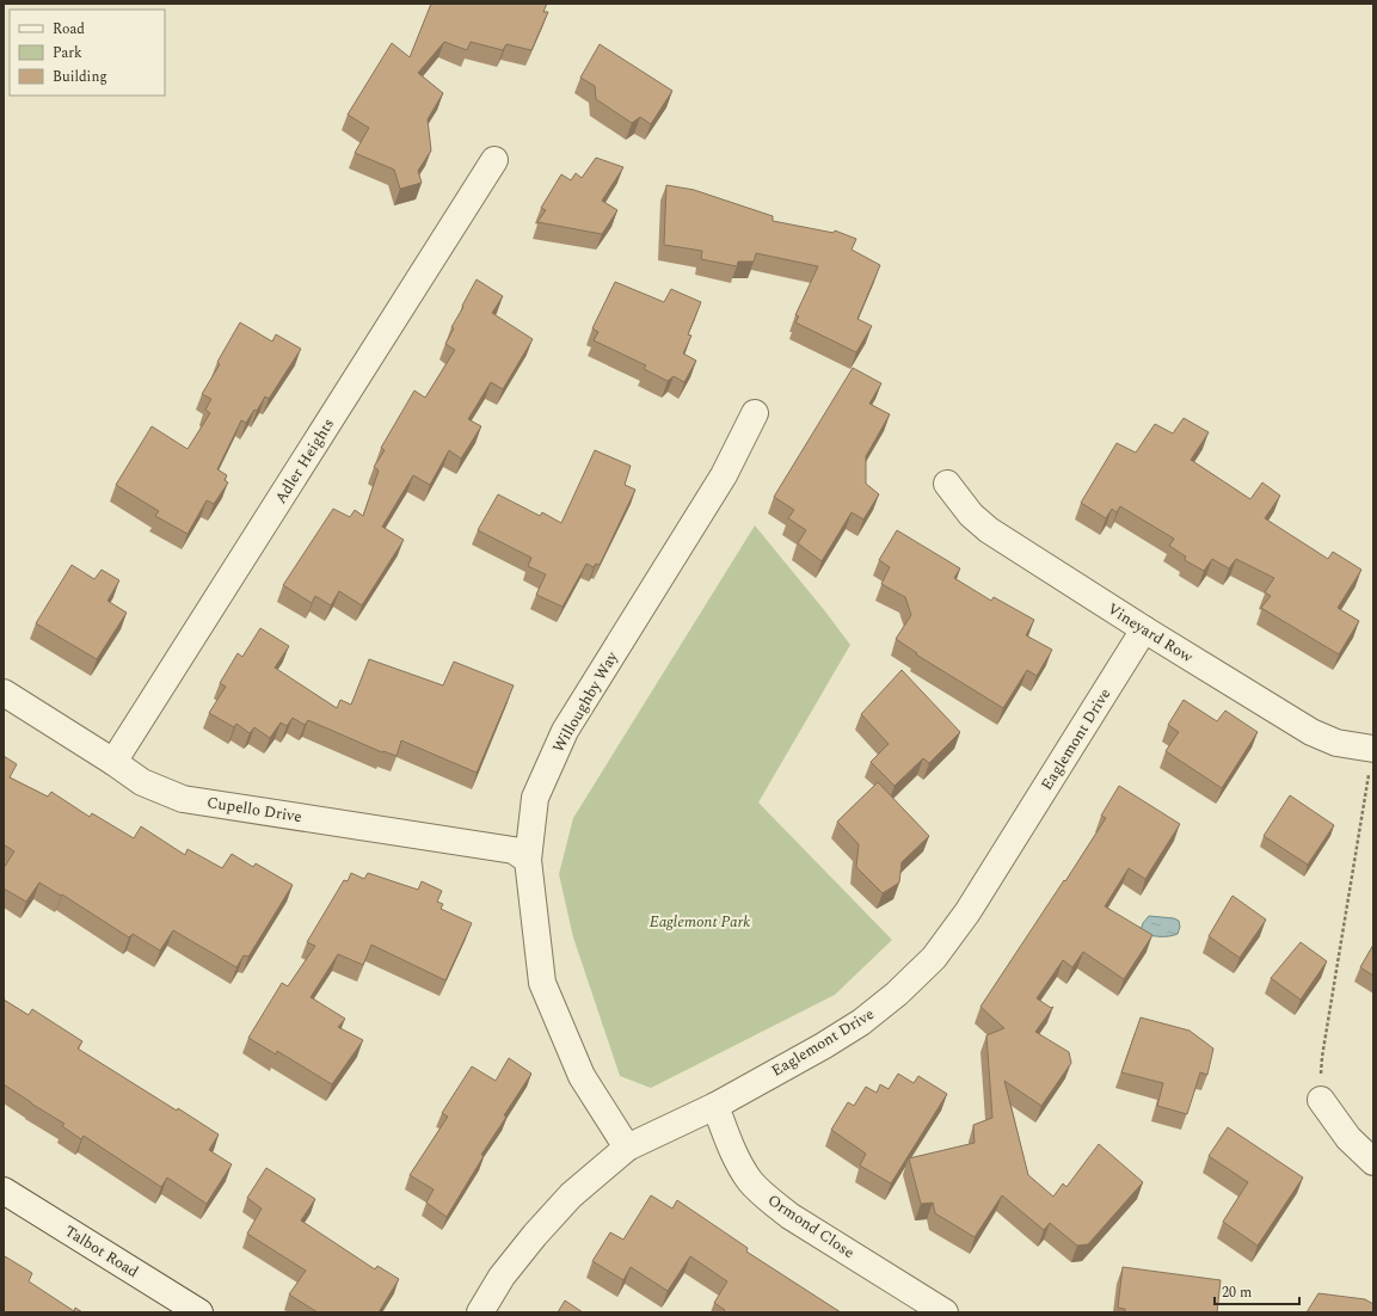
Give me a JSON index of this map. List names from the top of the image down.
{
  "streets": {
    "street": [
      "Adler Heights",
      "Vineyard Row",
      "Willoughby Way",
      "Eaglemont Drive",
      "Cupello Drive",
      "Ormond Close",
      "Talbot Road"
    ]
  },
  "crossings": [
    ["Adler Heights", "Cupello Drive"],
    ["Vineyard Row", "Eaglemont Drive"],
    ["Willoughby Way", "Eaglemont Drive"],
    ["Willoughby Way", "Cupello Drive"],
    ["Eaglemont Drive", "Ormond Close"]
  ],
  "parks": ["Eaglemont Park"],
  "legend": ["Road", "Park", "Building"],
  "scale_bar": "20 m"
}
